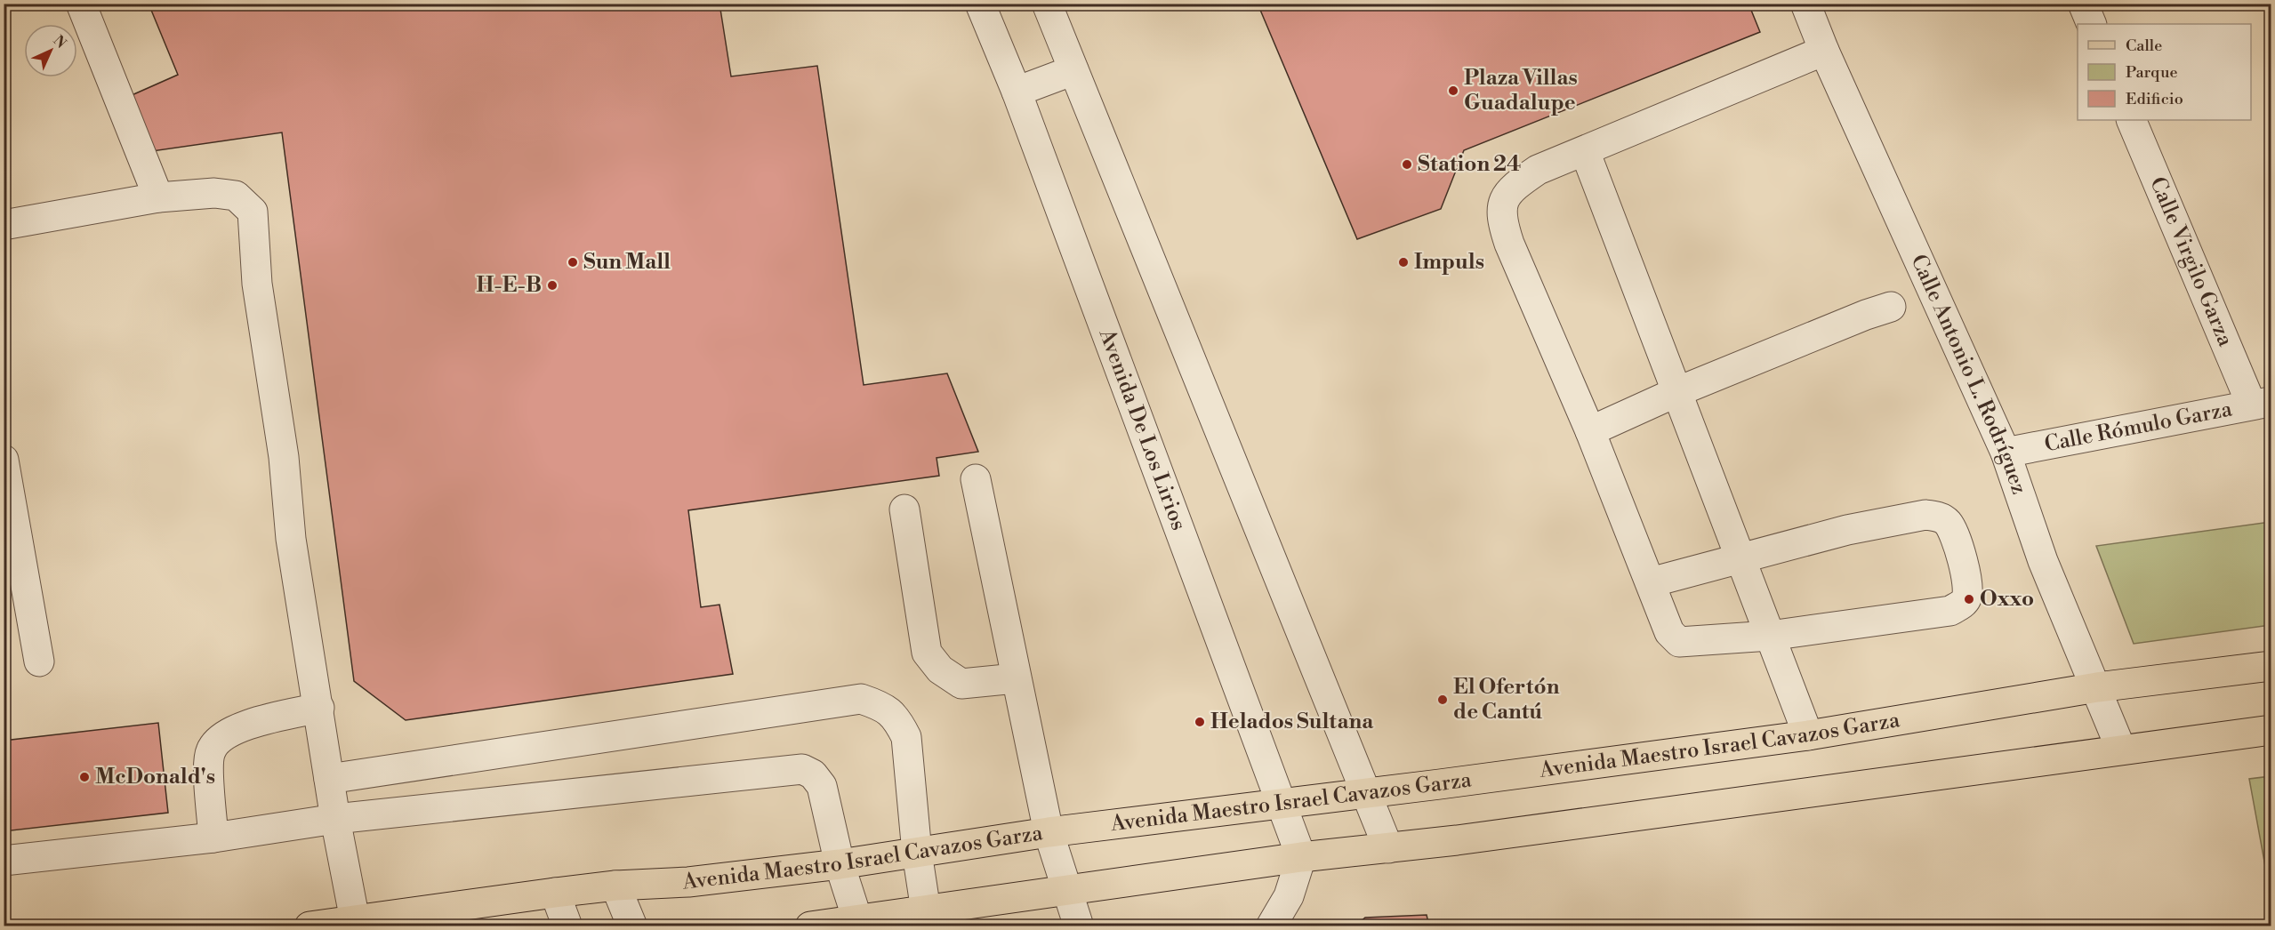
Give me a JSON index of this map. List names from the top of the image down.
{
  "streets": {
    "main road": ["Avenida Maestro Israel Cavazos Garza"],
    "street": [
      "Calle Virgilo Garza",
      "Calle Antonio L. Rodríguez",
      "Calle Rómulo Garza",
      "Avenida De Los Lirios"
    ]
  },
  "crossings": [
    ["Calle Virgilo Garza", "Calle Rómulo Garza"],
    ["Calle Antonio L. Rodríguez", "Calle Rómulo Garza"],
    ["Calle Antonio L. Rodríguez", "Avenida Maestro Israel Cavazos Garza"],
    ["Avenida De Los Lirios", "Avenida Maestro Israel Cavazos Garza"]
  ],
  "places": [
    "Plaza Villas Guadalupe",
    "Station 24",
    "Sun Mall",
    "Impuls",
    "H-E-B",
    "Oxxo",
    "El Ofertón de Cantú",
    "Helados Sultana",
    "McDonald's"
  ],
  "legend": ["Calle", "Parque", "Edificio"],
  "north": "top right"
}
